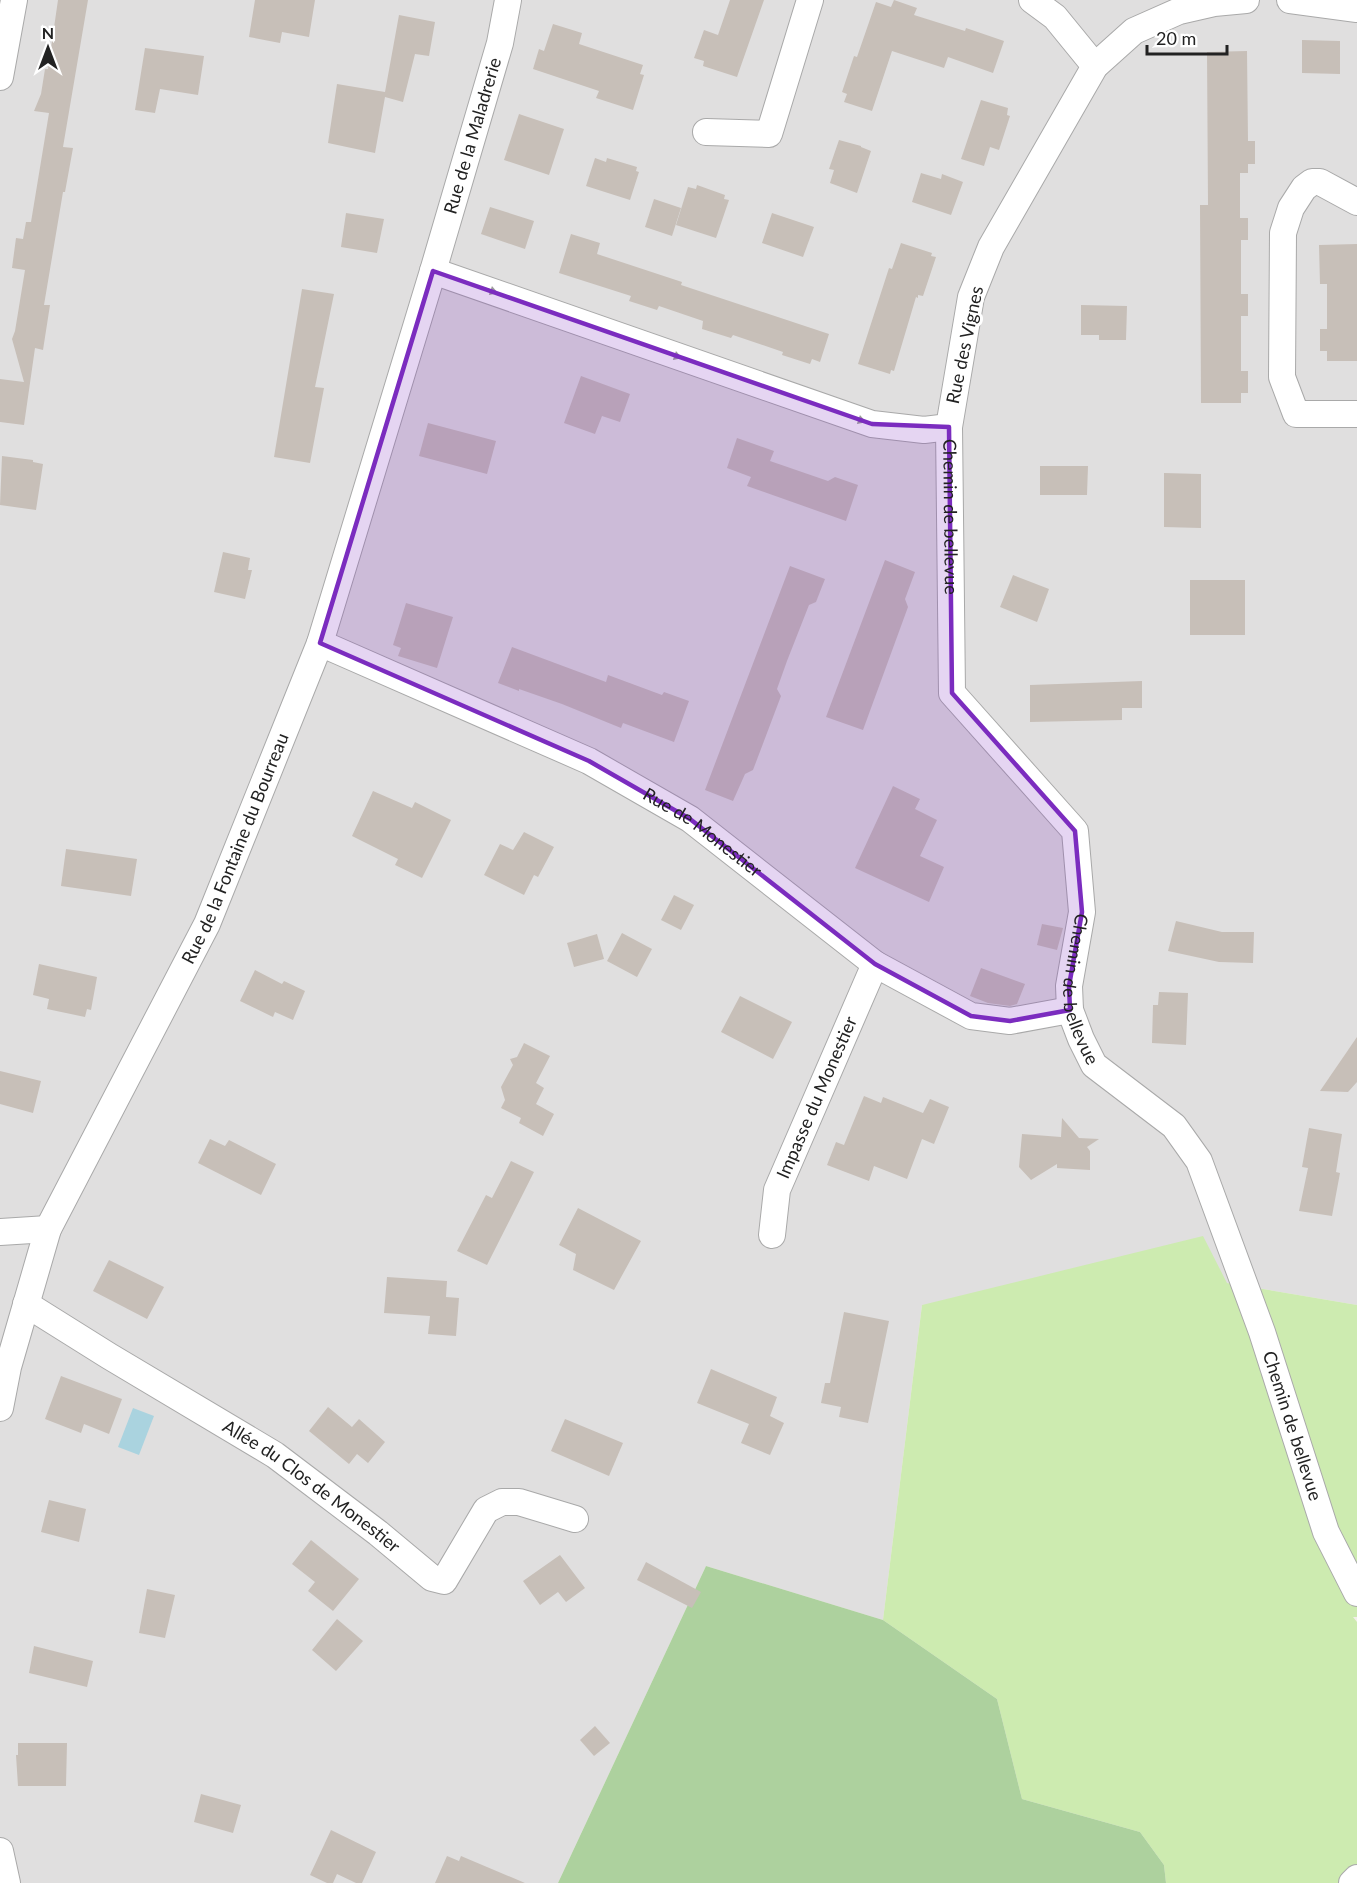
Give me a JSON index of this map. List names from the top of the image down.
{
  "streets": {
    "street": [
      "Rue de la Maladrerie",
      "Rue des Vignes",
      "Chemin de bellevue",
      "Rue de Monestier",
      "Rue de la Fontaine du Bourreau",
      "Impasse du Monestier",
      "Allée du Clos de Monestier"
    ]
  },
  "crossings": [
    ["Rue de la Maladrerie", "Rue des Vignes"],
    ["Rue de la Maladrerie", "Rue de la Fontaine du Bourreau"],
    ["Rue des Vignes", "Chemin de bellevue"],
    ["Rue des Vignes", "Rue de la Fontaine du Bourreau"],
    ["Chemin de bellevue", "Rue de Monestier"],
    ["Rue de Monestier", "Rue de la Fontaine du Bourreau"],
    ["Rue de Monestier", "Impasse du Monestier"],
    ["Rue de la Fontaine du Bourreau", "Allée du Clos de Monestier"]
  ],
  "one_way": ["Rue des Vignes"],
  "scale_bar": "20 m",
  "north": "top"
}
